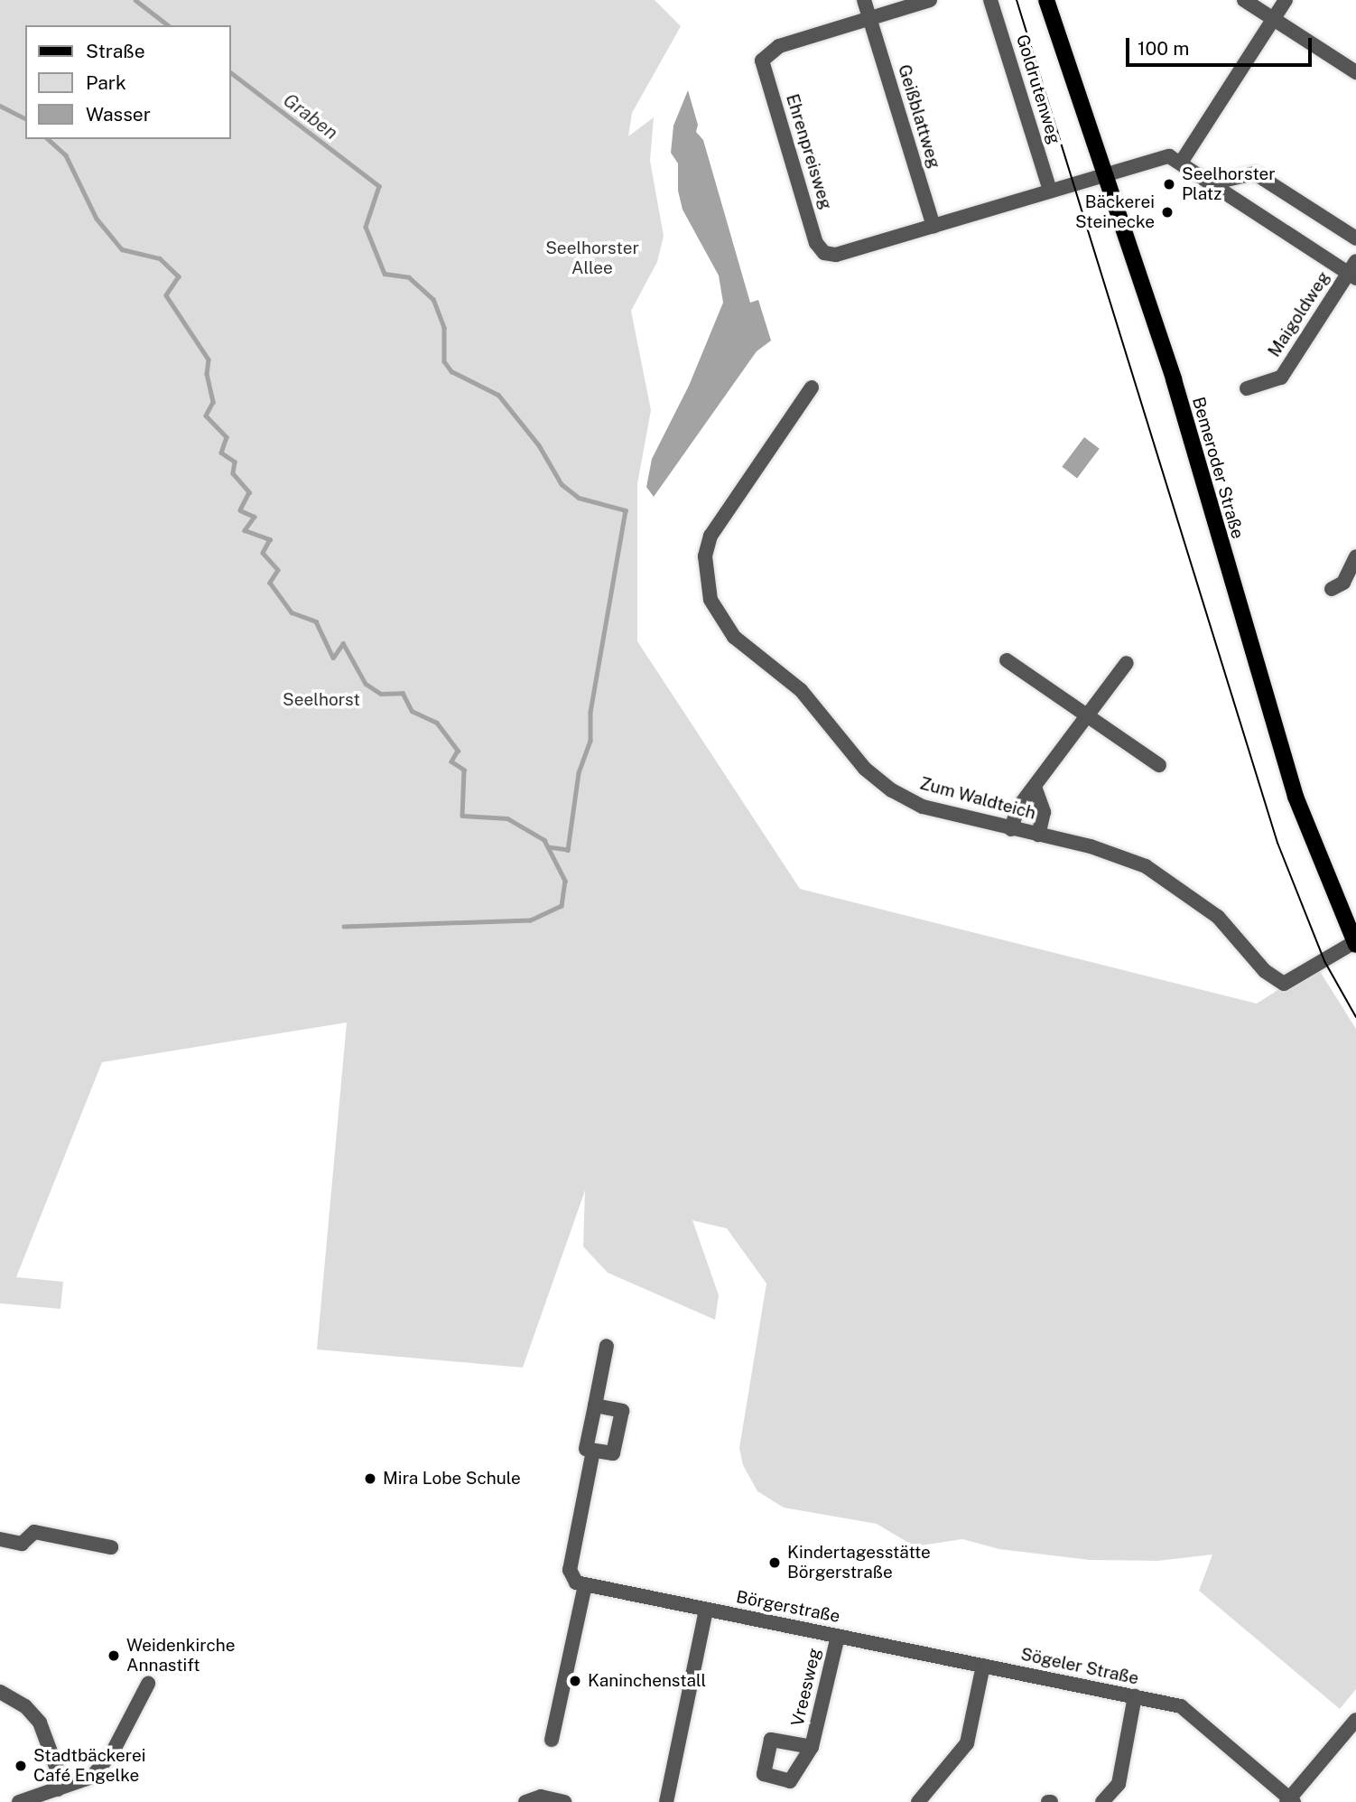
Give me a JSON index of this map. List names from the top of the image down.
{
  "streets": {
    "main road": ["Bemeroder Straße"],
    "street": [
      "Goldrutenweg",
      "Geißblattweg",
      "Ehrenpreisweg",
      "Maigoldweg",
      "Zum Waldteich",
      "Börgerstraße",
      "Sögeler Straße",
      "Vreesweg"
    ]
  },
  "crossings": [
    ["Geißblattweg", "Ehrenpreisweg"],
    ["Bemeroder Straße", "Zum Waldteich"],
    ["Börgerstraße", "Sögeler Straße"],
    ["Börgerstraße", "Vreesweg"]
  ],
  "water": ["Graben"],
  "parks": ["Seelhorster Allee", "Seelhorst"],
  "places": [
    "Seelhorster Platz",
    "Bäckerei Steinecke",
    "Mira Lobe Schule",
    "Kindertagesstätte Börgerstraße",
    "Weidenkirche Annastift",
    "Kaninchenstall",
    "Stadtbäckerei Café Engelke"
  ],
  "legend": ["Straße", "Park", "Wasser"],
  "scale_bar": "100 m"
}
